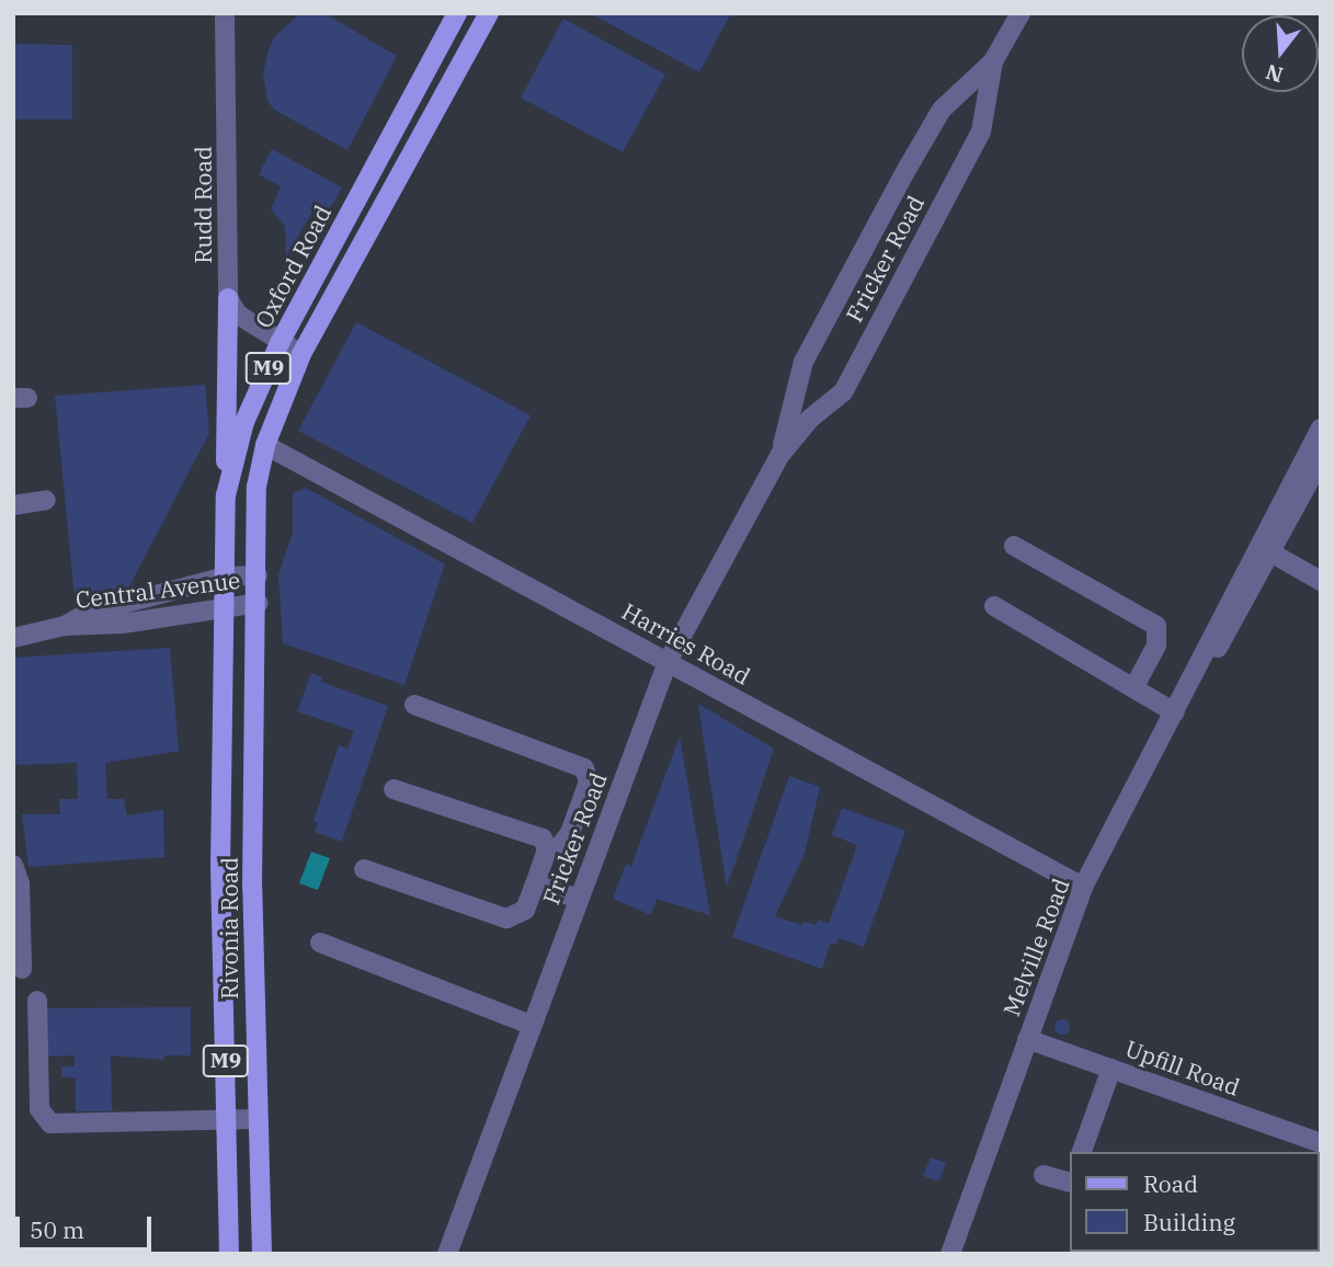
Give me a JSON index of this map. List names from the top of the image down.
{
  "streets": {
    "main road": ["Oxford Road", "M9", "Rivonia Road"],
    "street": [
      "Rudd Road",
      "Fricker Road",
      "Central Avenue",
      "Harries Road",
      "Melville Road",
      "Upfill Road"
    ]
  },
  "crossings": [
    ["Fricker Road", "Harries Road"],
    ["Oxford Road", "Central Avenue"],
    ["Oxford Road", "Rivonia Road"],
    ["M9", "Central Avenue"],
    ["M9", "Harries Road"],
    ["M9", "Rivonia Road"],
    ["Central Avenue", "Rivonia Road"],
    ["Harries Road", "Melville Road"],
    ["Melville Road", "Upfill Road"]
  ],
  "legend": ["Road", "Building"],
  "scale_bar": "50 m",
  "north": "bottom"
}
